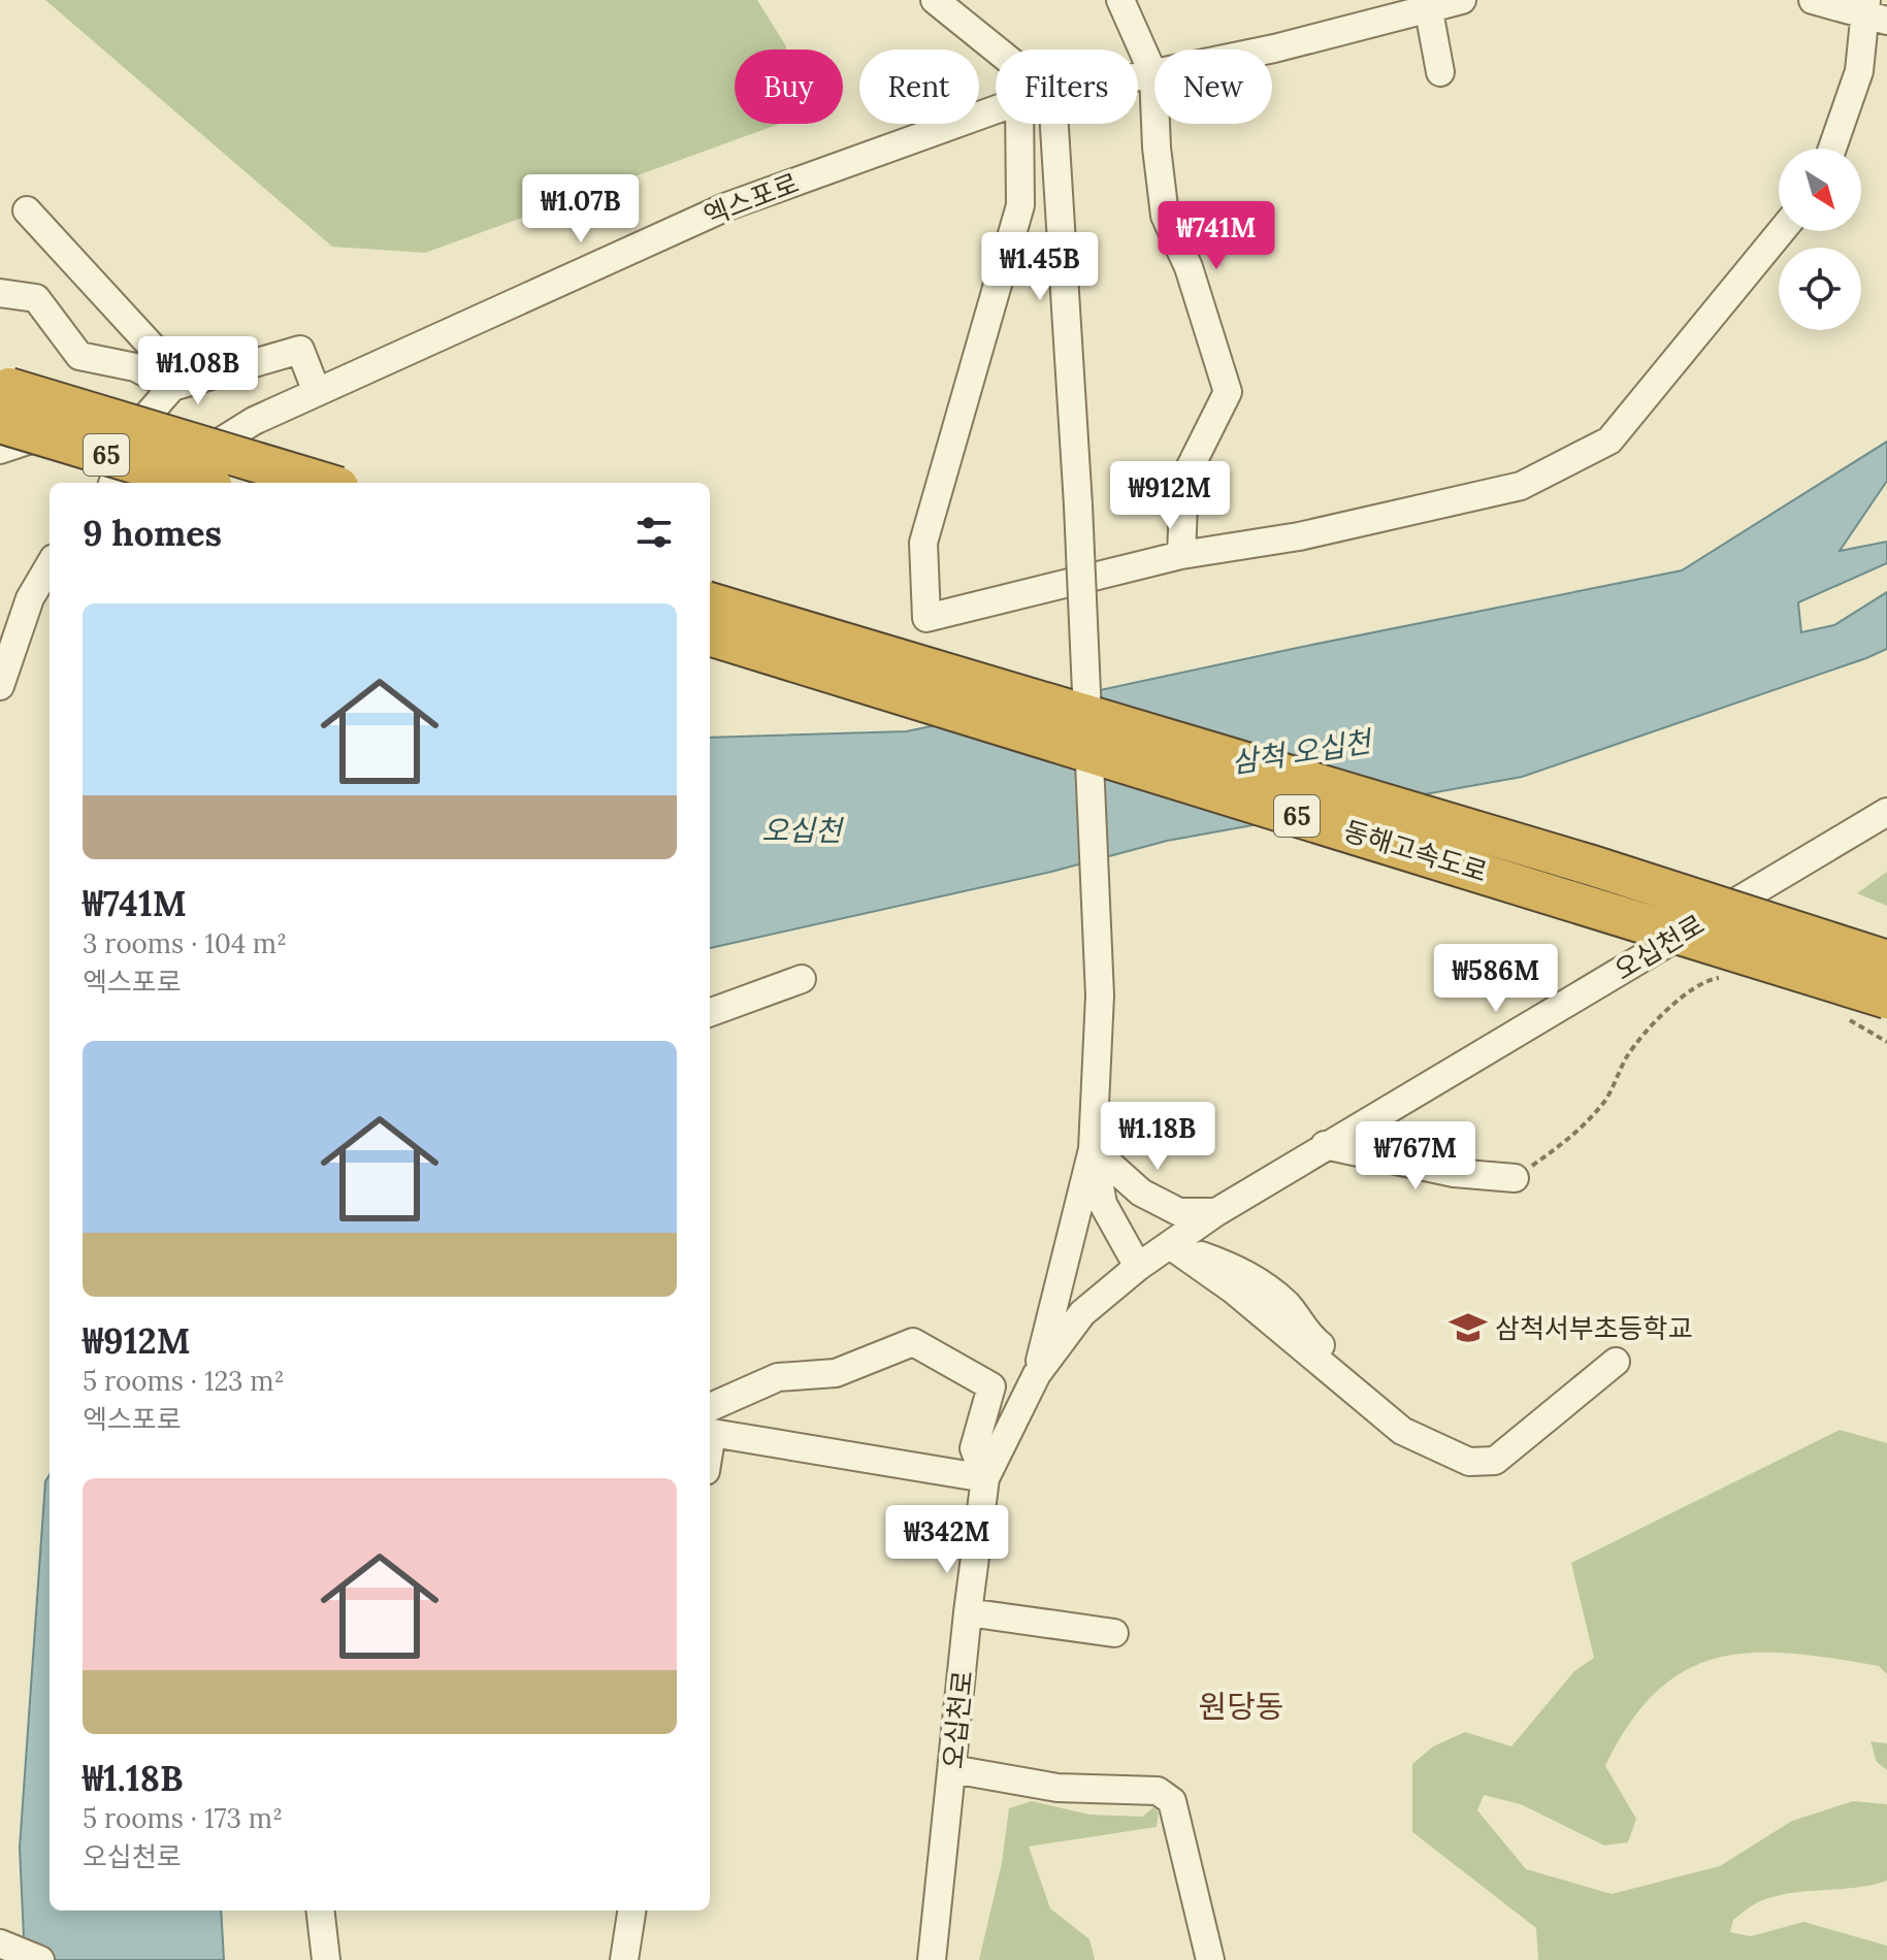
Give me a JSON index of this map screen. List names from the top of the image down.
{
  "streets": {
    "highway": ["65", "동해고속도로"],
    "street": ["엑스포로", "오십천로"]
  },
  "districts": ["원당동"],
  "water": ["삼척 오십천", "오십천"],
  "places": {
    "school or university": ["삼척서부초등학교"]
  },
  "north": "bottom right",
  "page": {
    "chip": [
      "Buy",
      "Rent",
      "Filters",
      "New"
    ],
    "price": [
      "₩1.07B",
      "₩741M",
      "₩1.45B",
      "₩1.08B",
      "₩912M",
      "₩586M",
      "₩1.18B",
      "₩767M",
      "₩342M"
    ],
    "heading": "9 homes",
    "list": [
      {
        "name": "₩741M",
        "note": "3 rooms · 104 m² · 엑스포로"
      },
      {
        "name": "₩912M",
        "note": "5 rooms · 123 m² · 엑스포로"
      },
      {
        "name": "₩1.18B",
        "note": "5 rooms · 173 m² · 오십천로"
      }
    ]
  }
}
